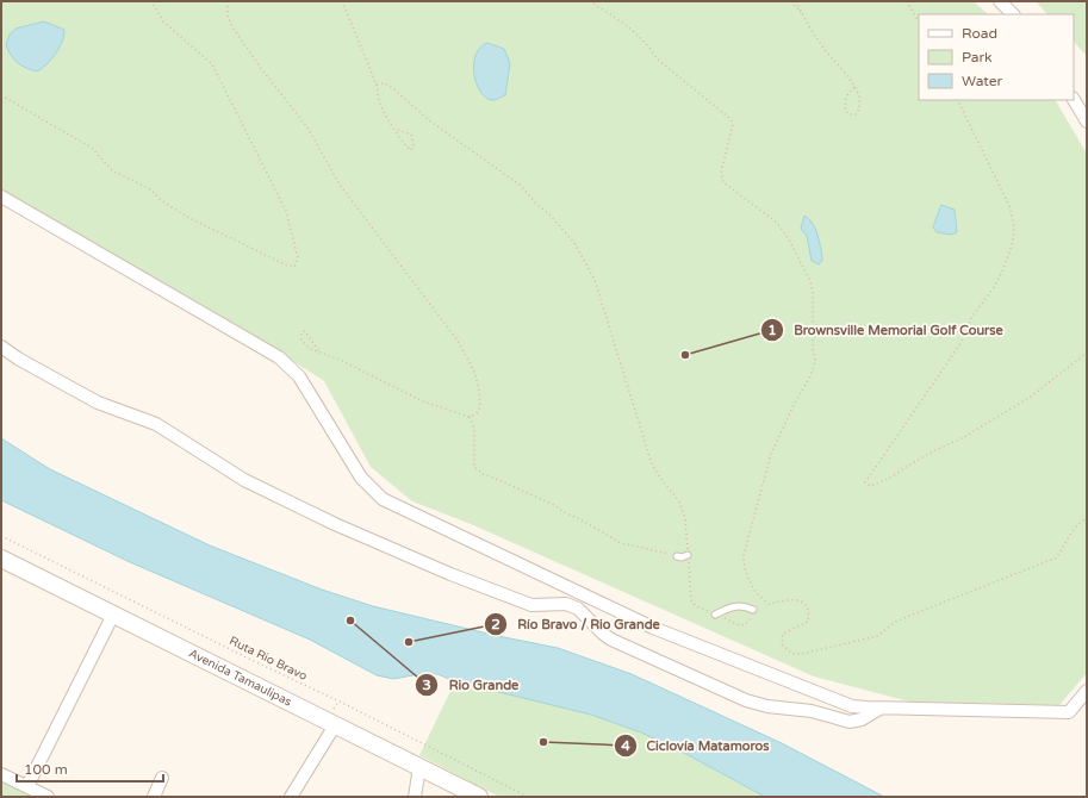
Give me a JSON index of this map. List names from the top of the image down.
{
  "streets": {
    "street": ["Avenida Tamaulipas"],
    "path": ["Ruta Rio Bravo"]
  },
  "places": [
    "Brownsville Memorial Golf Course",
    "Rio Grande",
    "Río Bravo / Rio Grande",
    "Ciclovía Matamoros"
  ],
  "legend": ["Road", "Park", "Water"],
  "scale_bar": "100 m"
}
